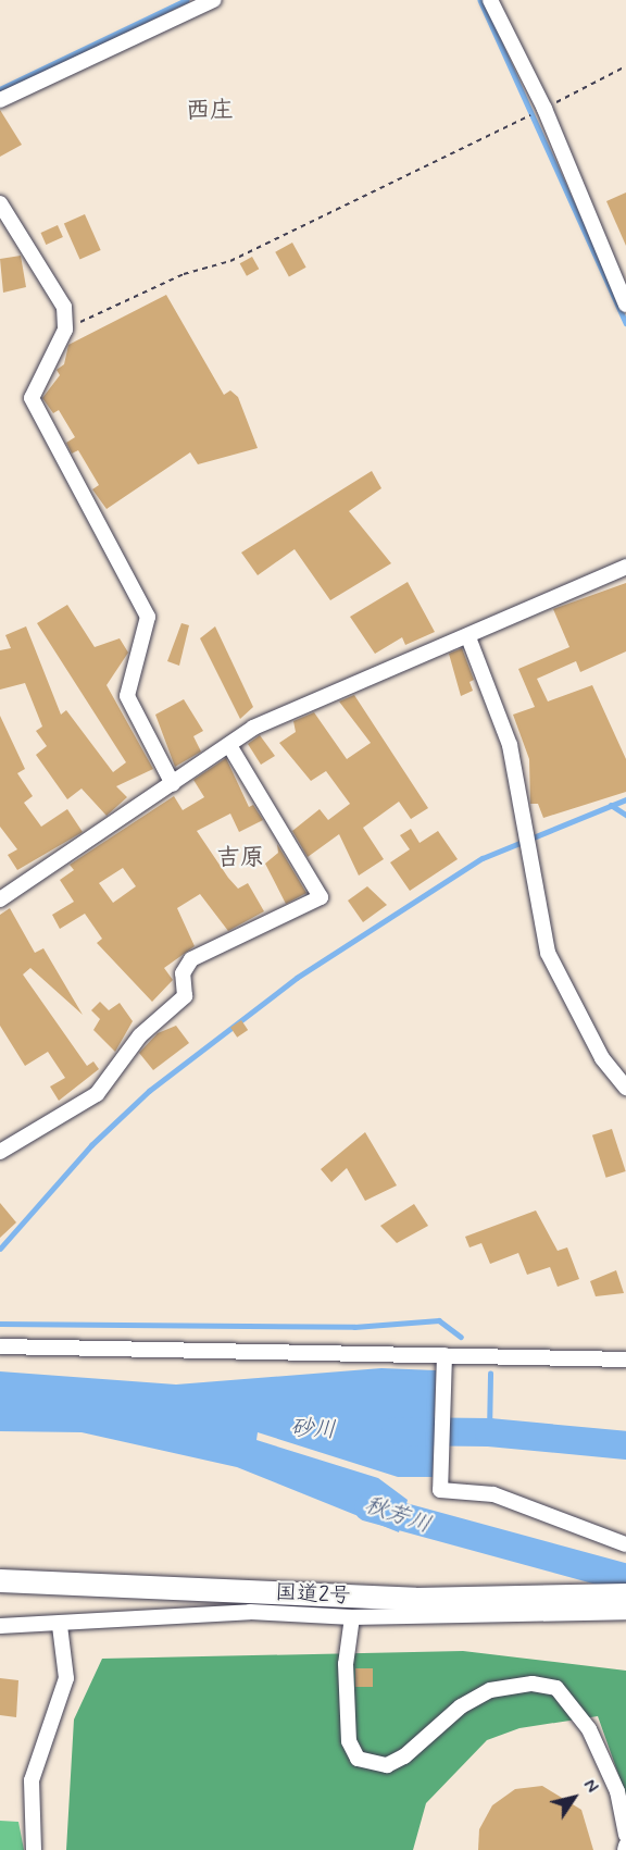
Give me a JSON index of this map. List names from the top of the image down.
{
  "streets": {
    "highway": ["国道2号"]
  },
  "districts": ["西庄", "吉原"],
  "water": ["砂川", "秋芳川"],
  "north": "top right"
}
